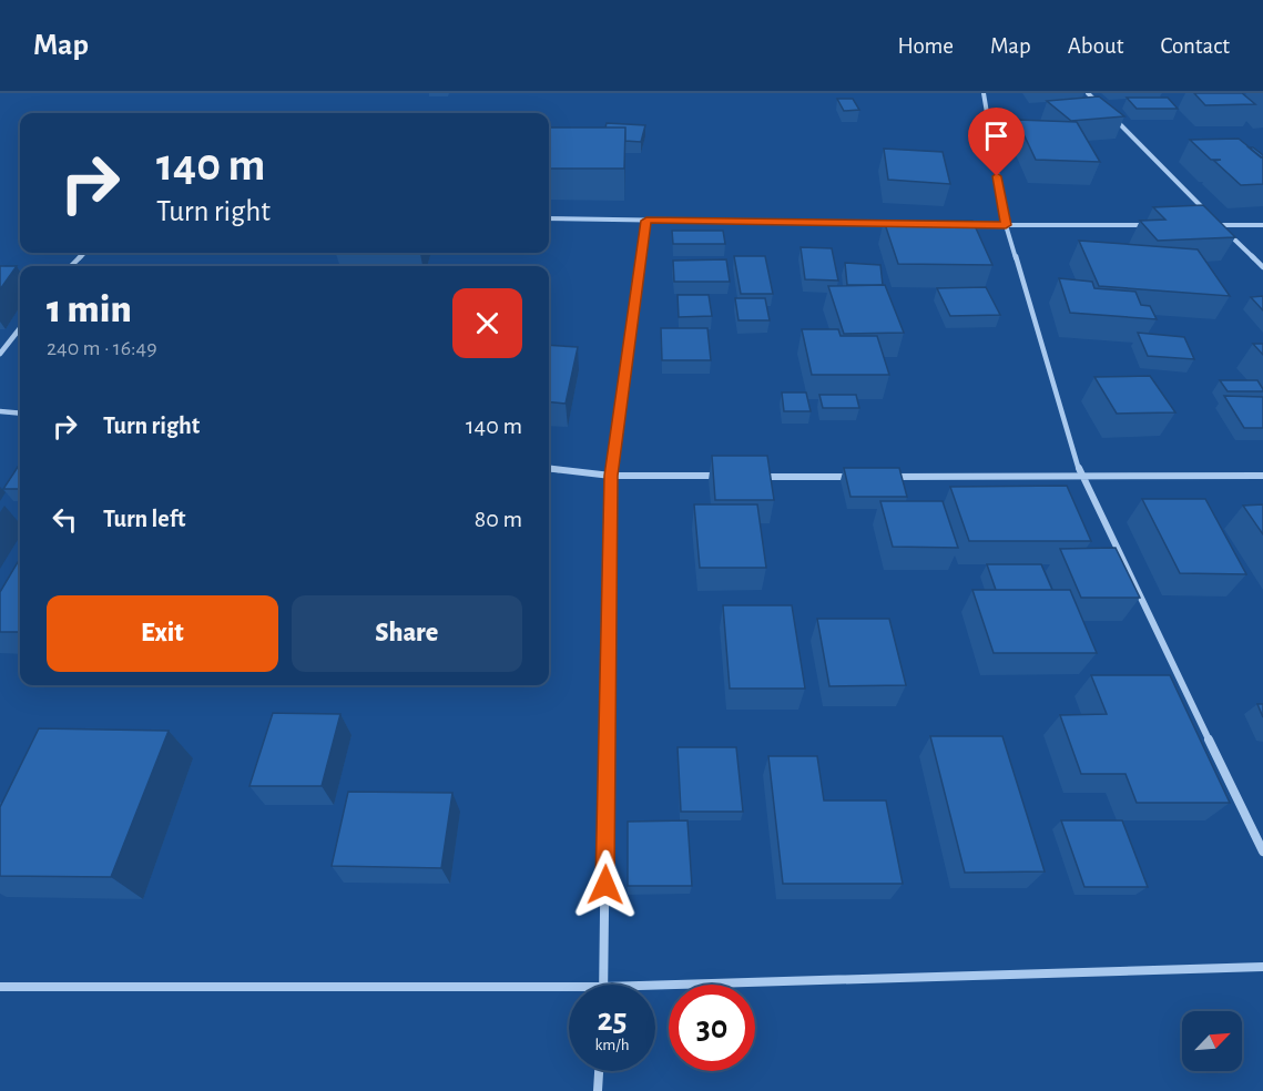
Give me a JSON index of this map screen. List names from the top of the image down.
{
  "north": "top right",
  "page": {
    "header": "Map",
    "nav": [
      "Home",
      "Map",
      "About",
      "Contact"
    ],
    "turn": ["140 m", "Turn right"],
    "heading": ["1 min", "240 m · 16:49"],
    "list": [
      {
        "name": "Turn right",
        "value": "140 m"
      },
      {
        "name": "Turn left",
        "value": "80 m"
      }
    ],
    "buttons": ["Exit", "Share"],
    "speed": "25 km/h",
    "limit": "30"
  }
}
